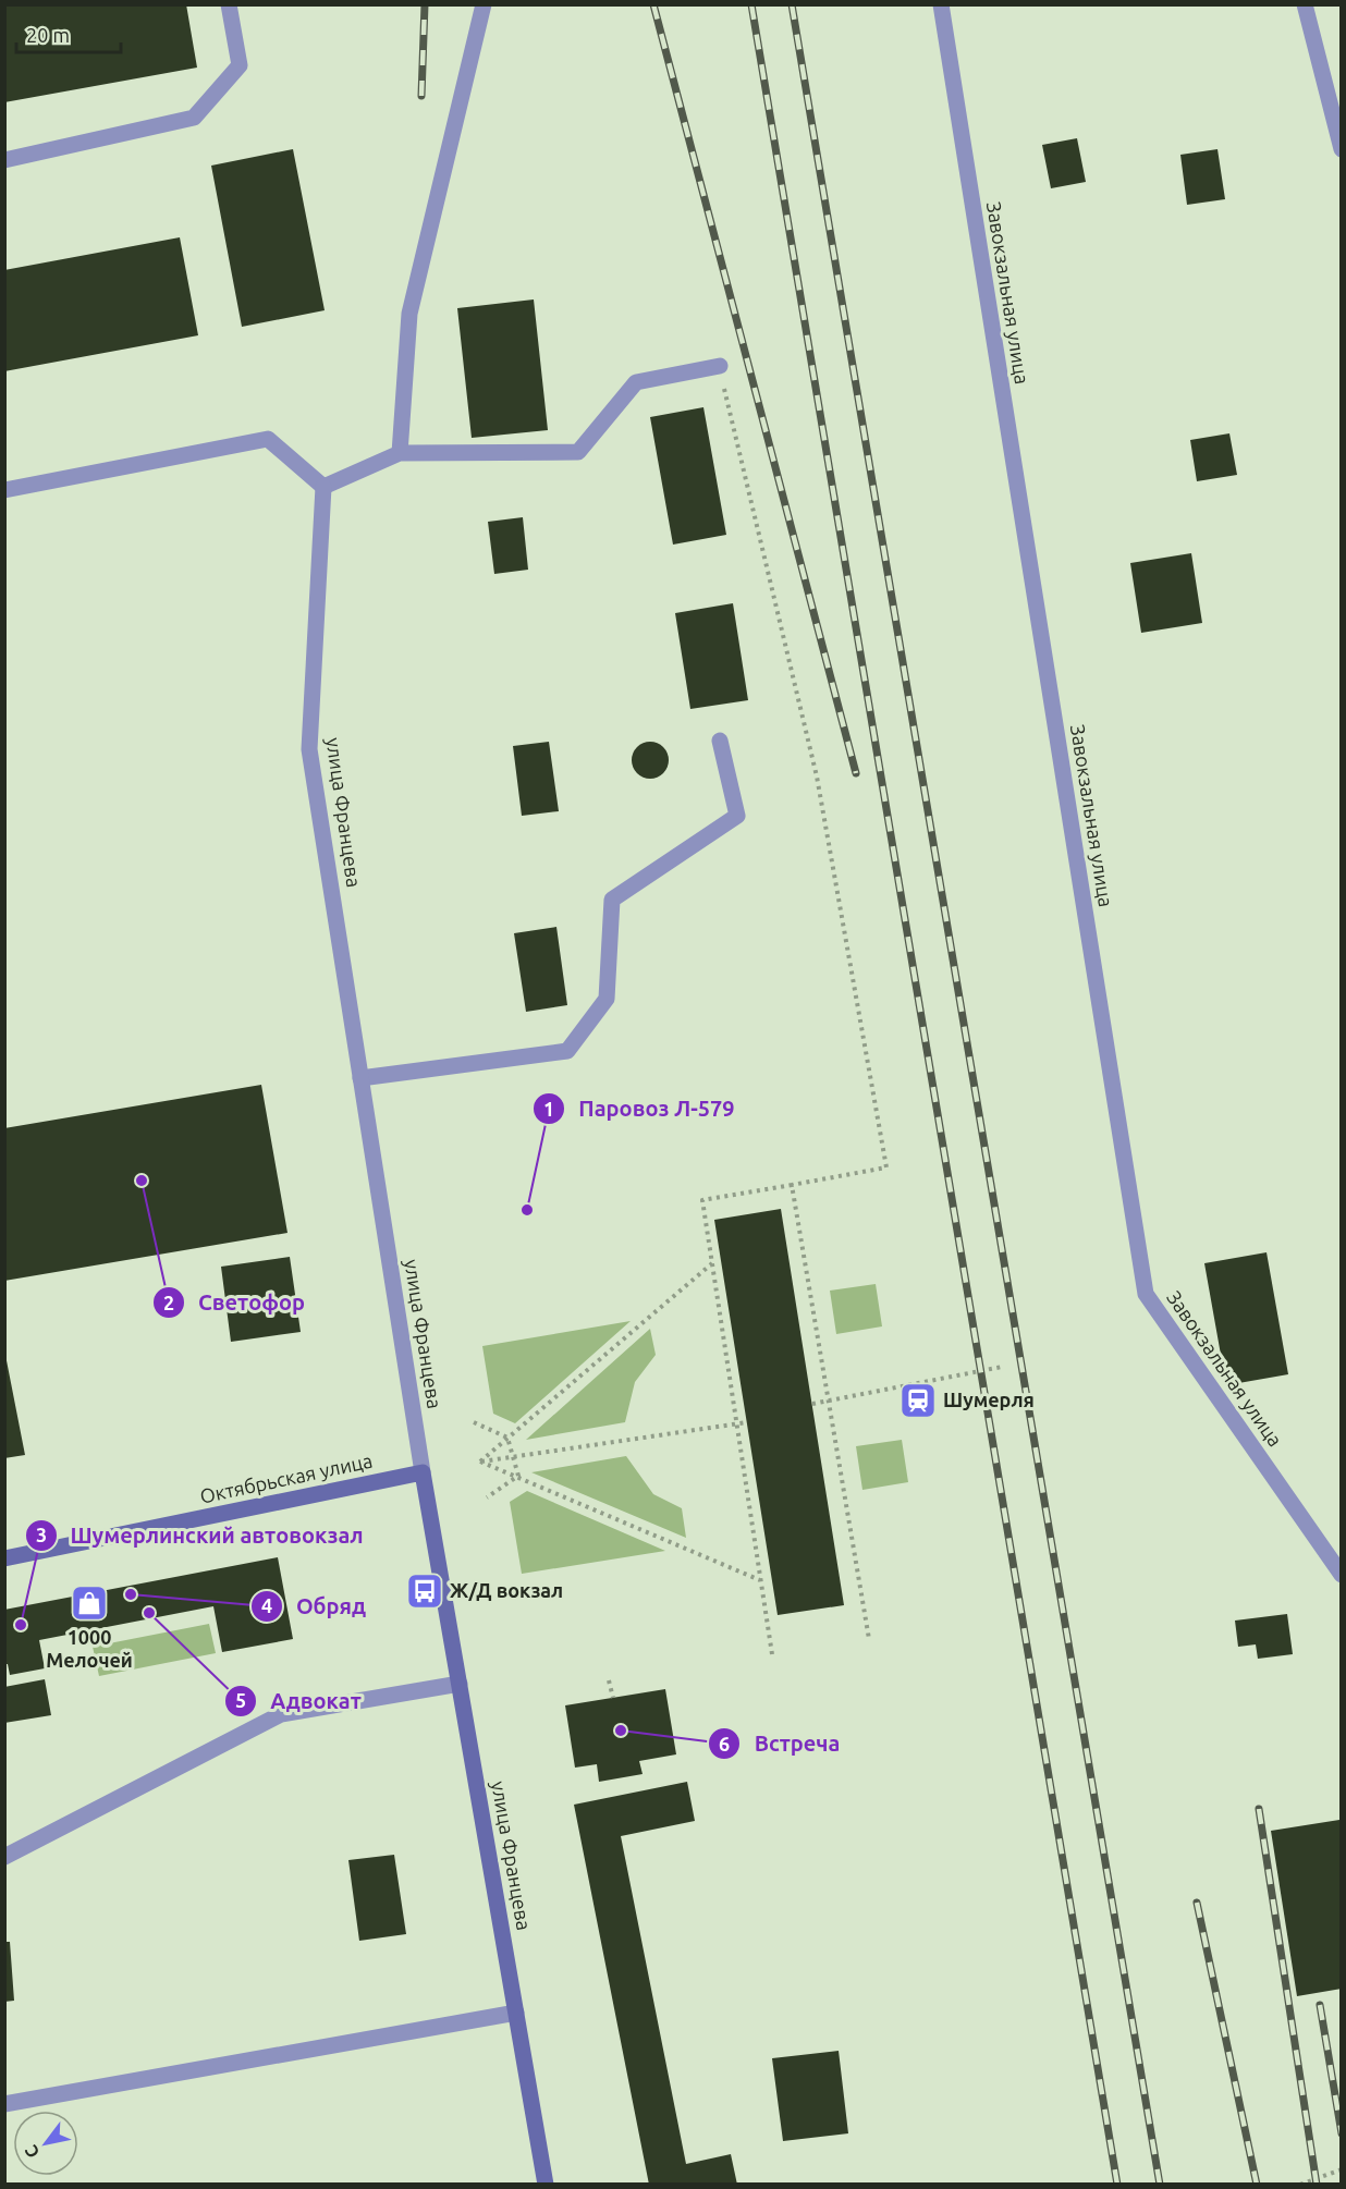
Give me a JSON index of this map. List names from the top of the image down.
{
  "streets": {
    "main road": ["улица Францева", "Октябрьская улица"],
    "street": ["Завокзальная улица"]
  },
  "crossings": [
    ["улица Францева", "Октябрьская улица"]
  ],
  "places": {
    "other": [
      "Светофор",
      "Паровоз Л-579",
      "Обряд",
      "Адвокат",
      "Шумерлинский автовокзал",
      "Встреча"
    ],
    "station": ["Шумерля"],
    "bus stop": ["Ж/Д вокзал"],
    "shop": ["1000 Мелочей"]
  },
  "scale_bar": "20 m",
  "north": "bottom left"
}
